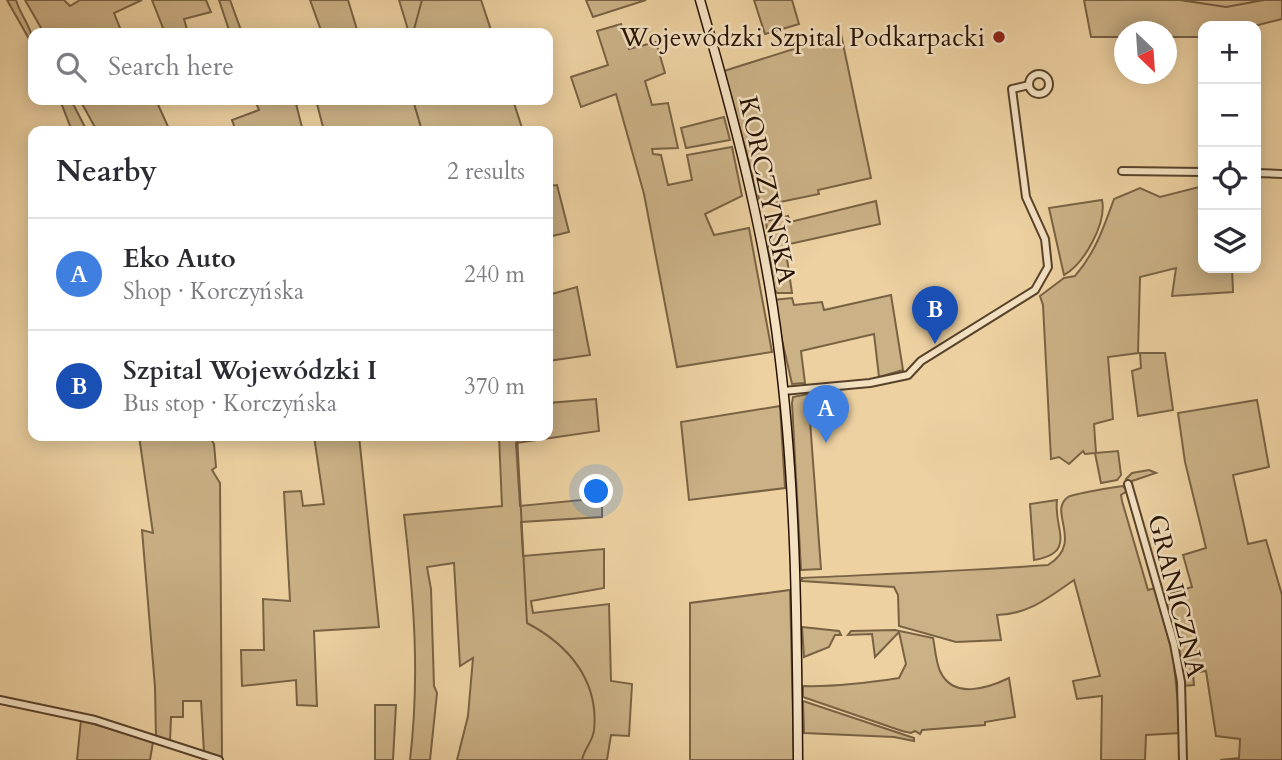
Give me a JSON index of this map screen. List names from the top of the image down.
{
  "streets": {
    "main road": ["KORCZYŃSKA"],
    "street": ["GRANICZNA"]
  },
  "places": ["Wojewódzki Szpital Podkarpacki"],
  "north": "bottom right",
  "page": {
    "map_buttons": ["+", "−"],
    "search": "Search here",
    "heading": ["Nearby", "2 results"],
    "list": [
      {
        "mark": "A",
        "name": "Eko Auto",
        "note": "Shop · Korczyńska",
        "value": "240 m"
      },
      {
        "mark": "B",
        "name": "Szpital Wojewódzki I",
        "note": "Bus stop · Korczyńska",
        "value": "370 m"
      }
    ],
    "pins": ["B", "A"]
  }
}
